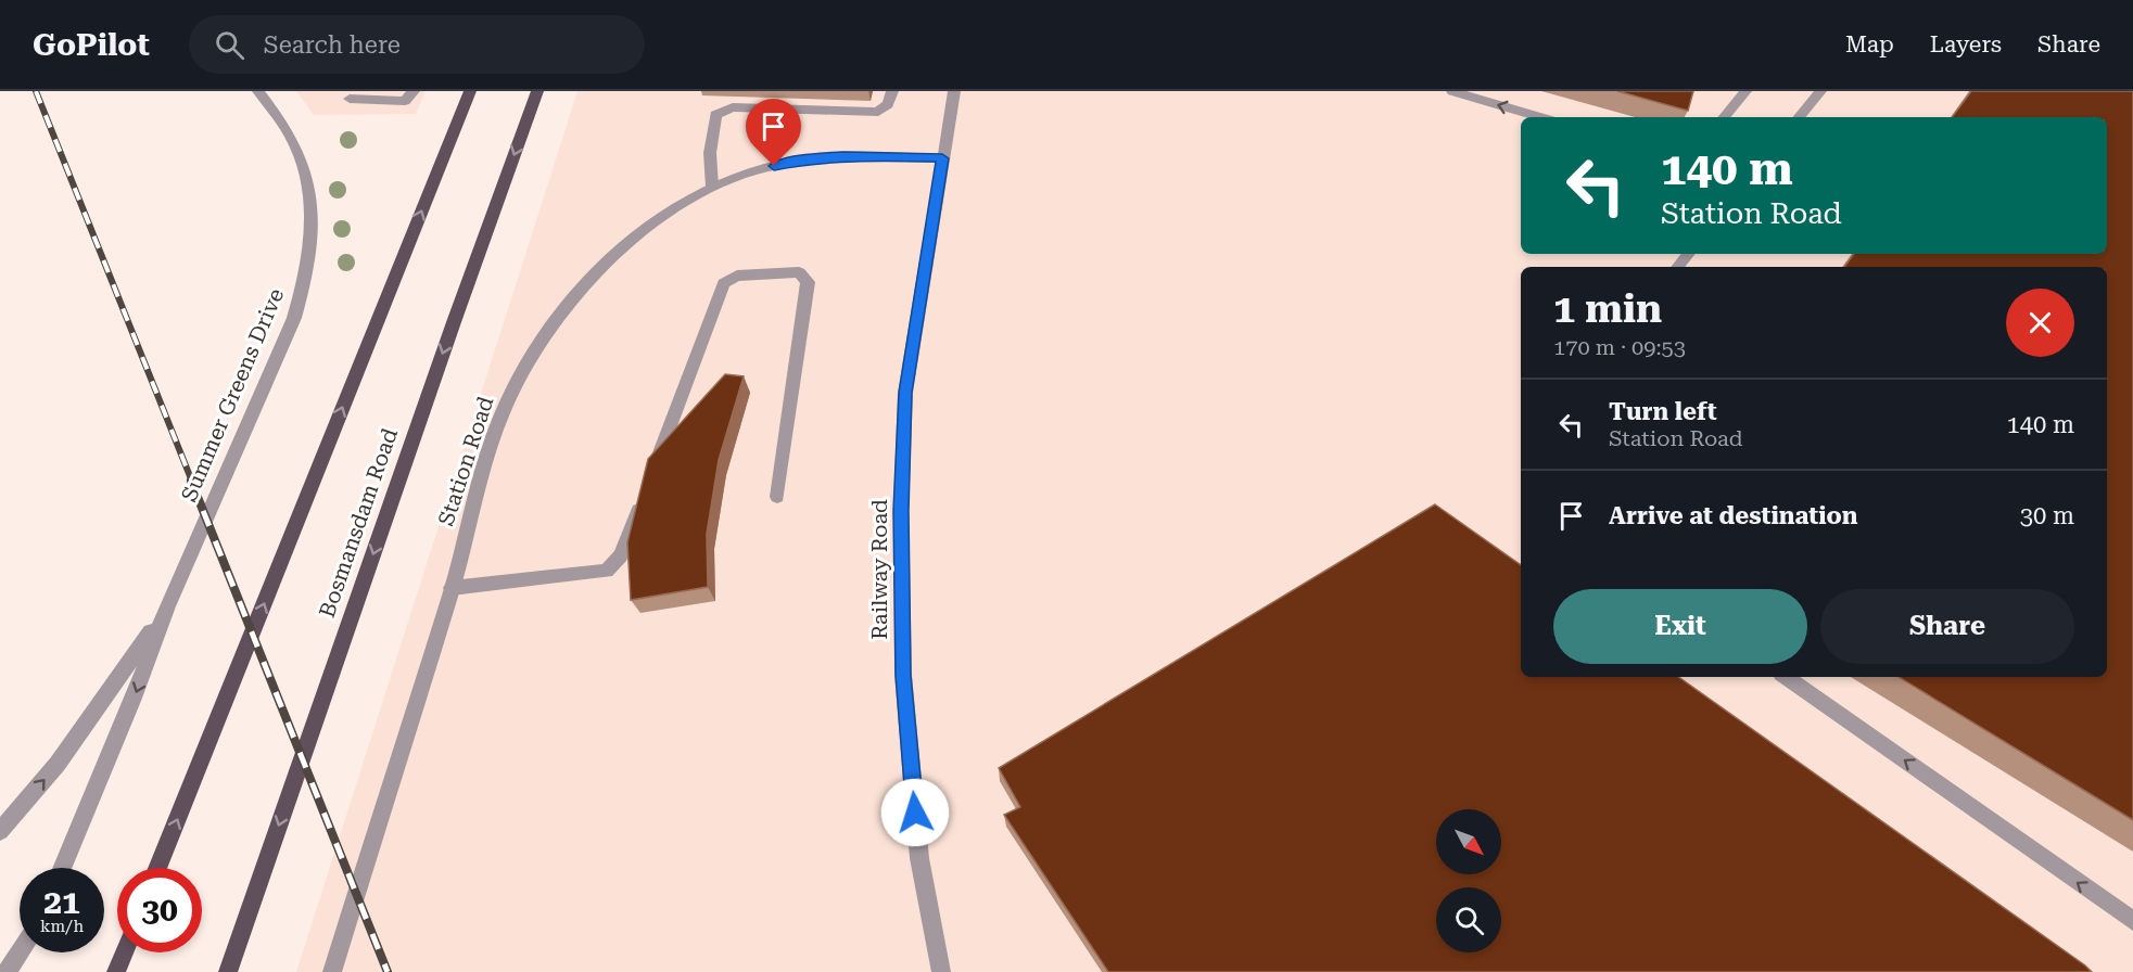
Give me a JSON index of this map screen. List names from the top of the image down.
{
  "streets": {
    "main road": ["Bosmansdam Road"],
    "street": ["Summer Greens Drive", "Station Road", "Railway Road"]
  },
  "crossings": [
    ["Station Road", "Railway Road"]
  ],
  "north": "bottom right",
  "page": {
    "header": "GoPilot",
    "search": "Search here",
    "nav": ["Map", "Layers", "Share"],
    "turn": ["140 m", "Station Road"],
    "heading": ["1 min", "170 m · 09:53"],
    "list": [
      {
        "name": "Turn left",
        "note": "Station Road",
        "value": "140 m"
      },
      {
        "name": "Arrive at destination",
        "value": "30 m"
      }
    ],
    "buttons": ["Exit", "Share"],
    "speed": "21 km/h",
    "limit": "30"
  }
}
